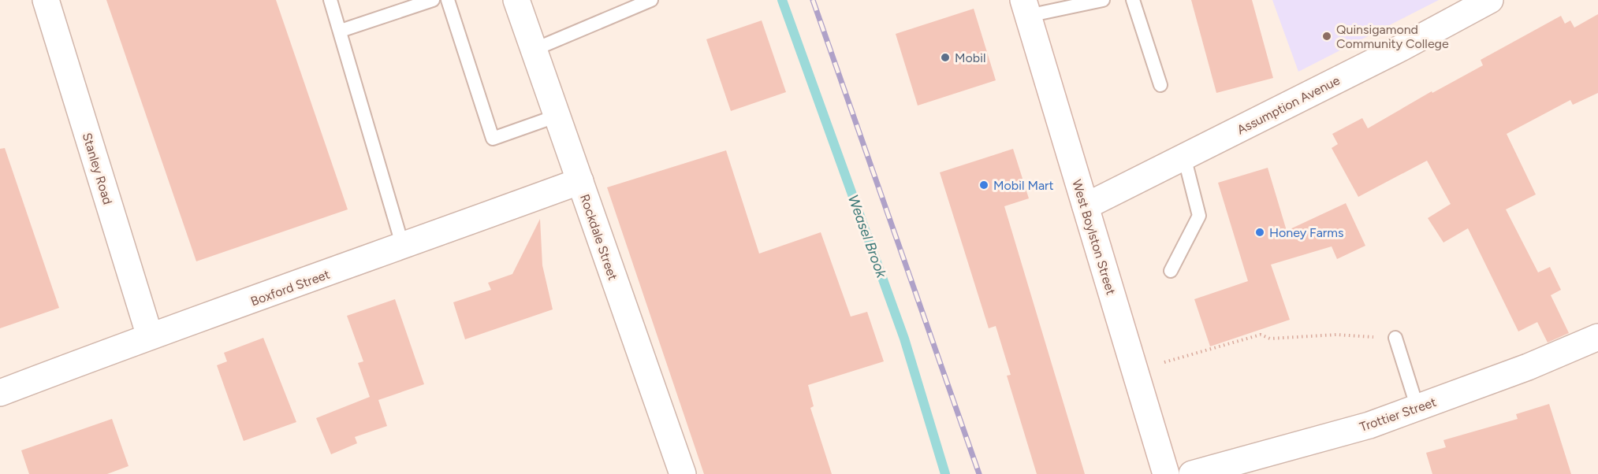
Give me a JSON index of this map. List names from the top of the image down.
{
  "streets": {
    "street": [
      "Assumption Avenue",
      "Stanley Road",
      "Rockdale Street",
      "West Boylston Street",
      "Boxford Street",
      "Trottier Street"
    ]
  },
  "crossings": [
    ["Assumption Avenue", "West Boylston Street"],
    ["Stanley Road", "Boxford Street"],
    ["Rockdale Street", "Boxford Street"]
  ],
  "water": ["Weasel Brook"],
  "places": [
    "Quinsigamond Community College",
    "Mobil",
    "Mobil Mart",
    "Honey Farms"
  ]
}
